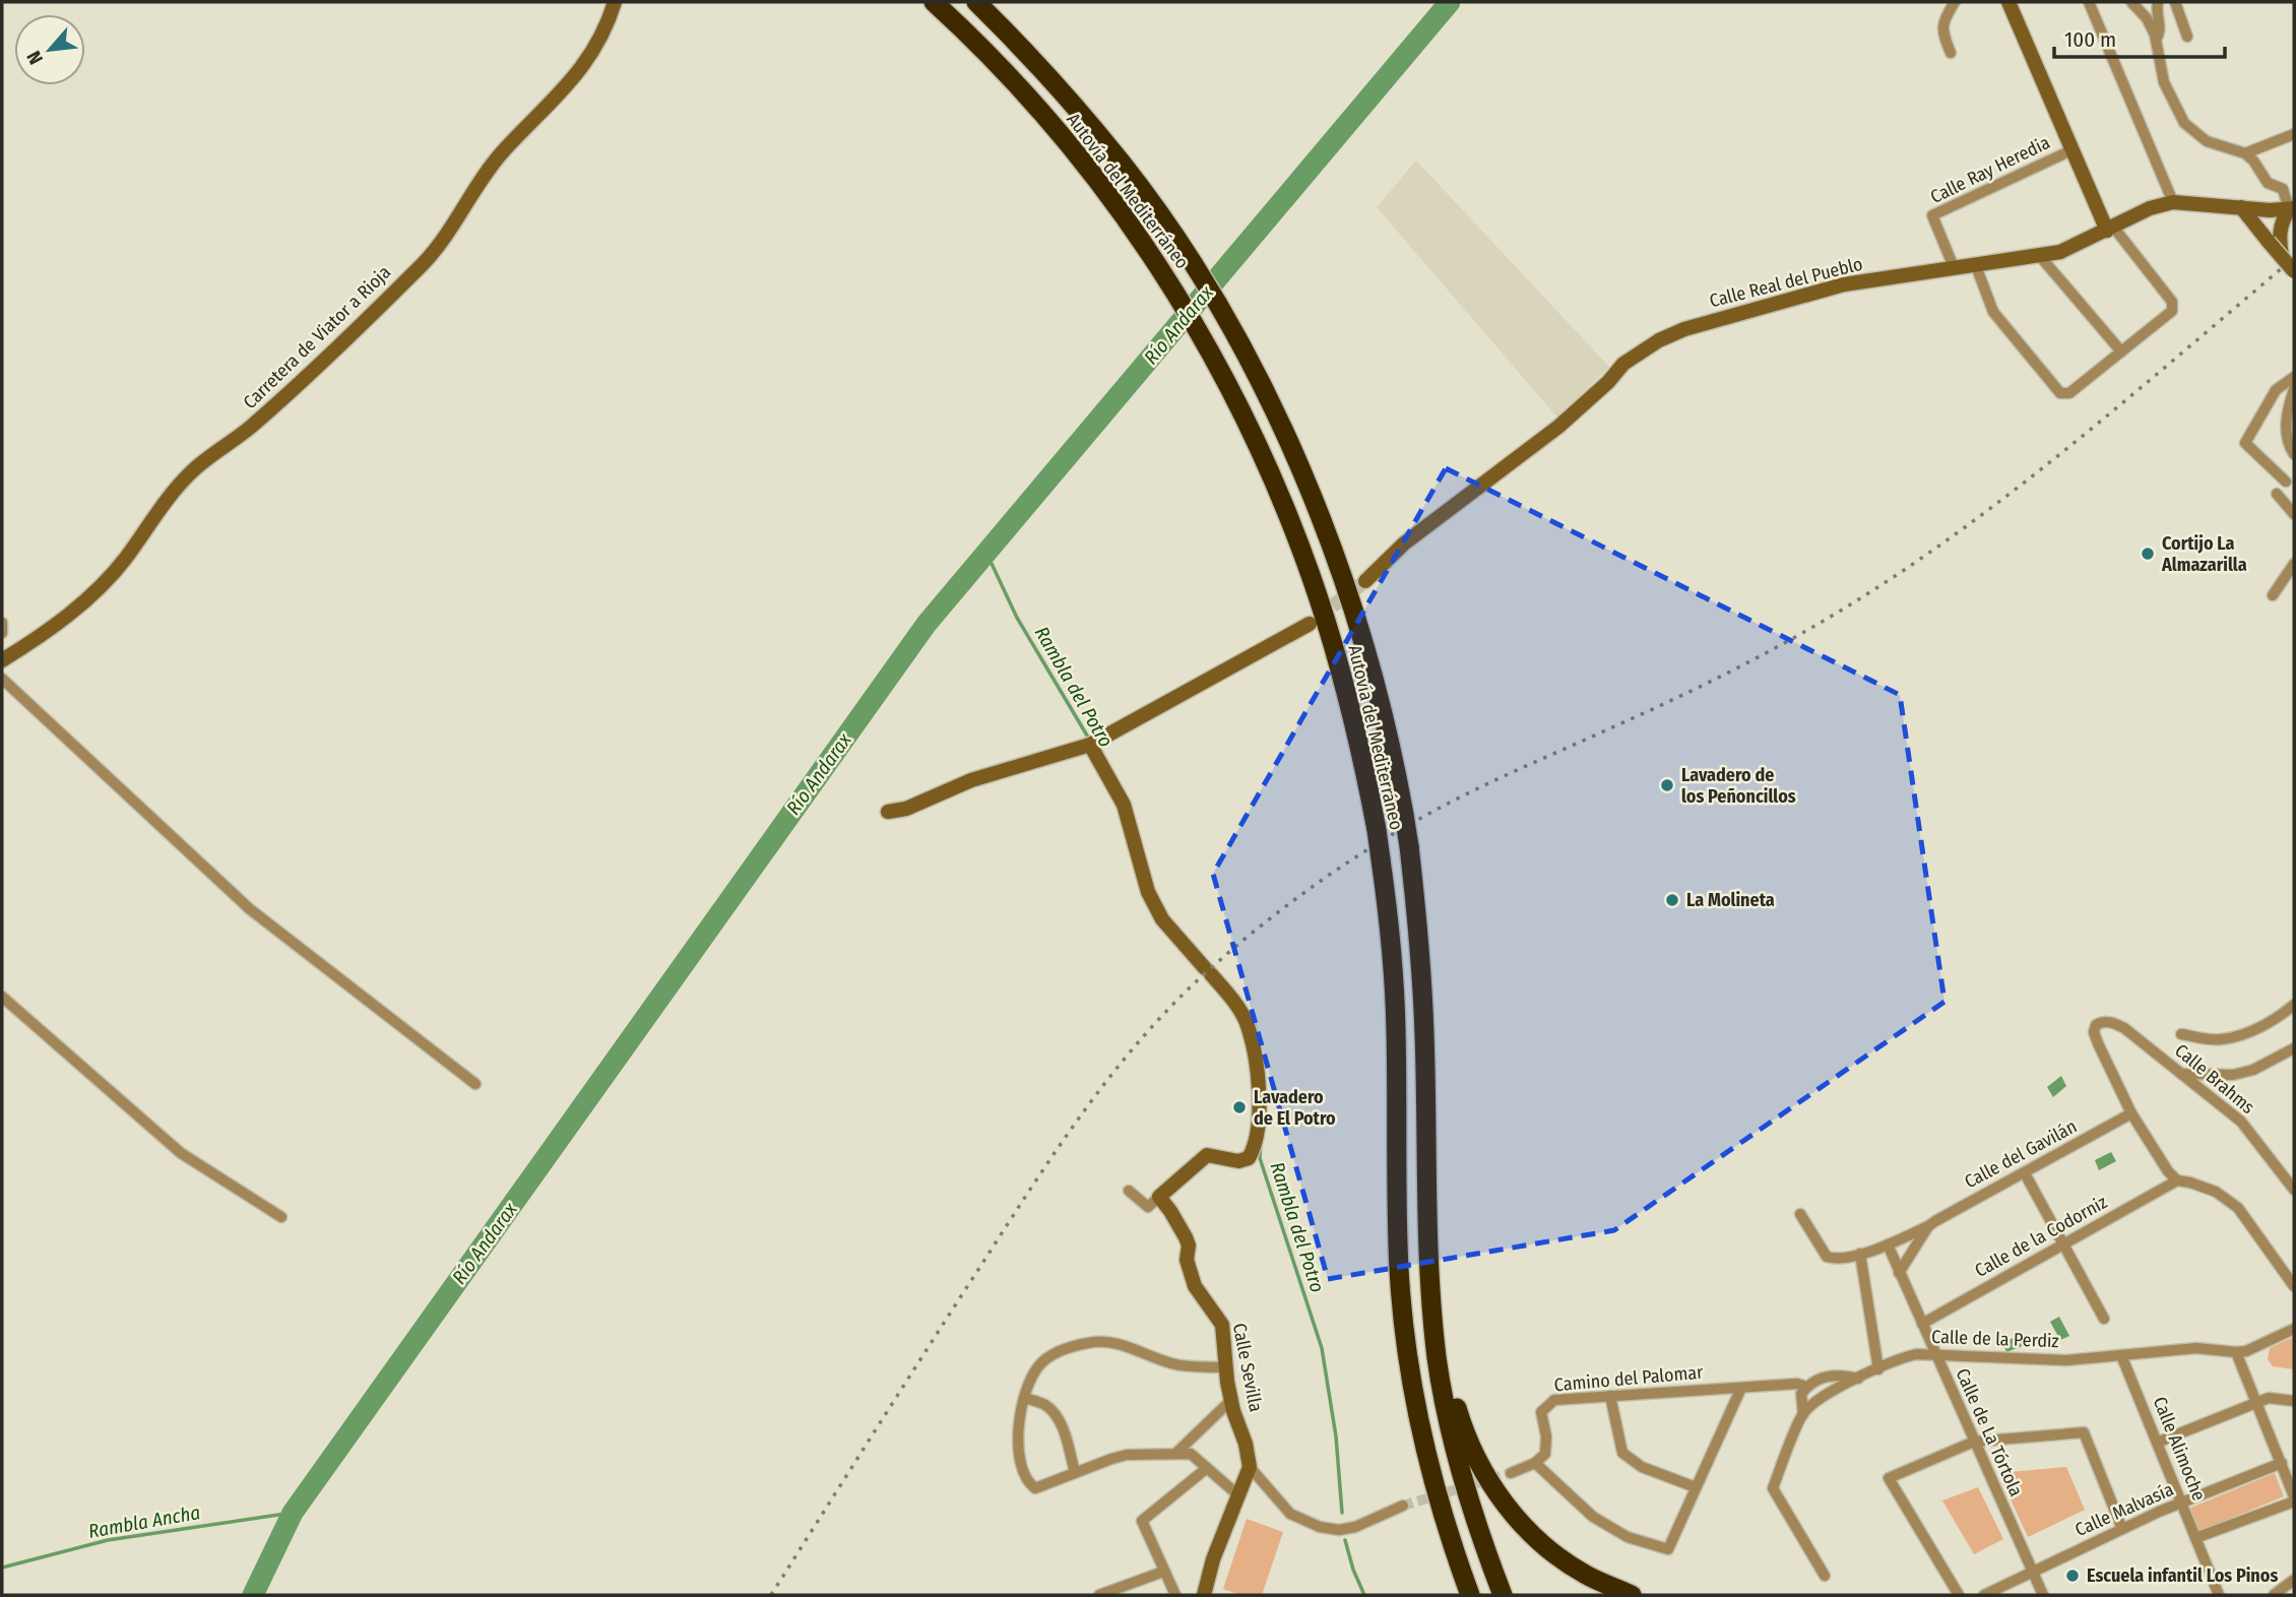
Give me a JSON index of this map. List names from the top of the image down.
{
  "streets": {
    "highway": ["Autovía del Mediterráneo"],
    "street": [
      "Calle Ray Heredia",
      "Calle Real del Pueblo",
      "Carretera de Viator a Rioja",
      "Calle Brahms",
      "Calle del Gavilán",
      "Calle de la Codorniz",
      "Calle de la Perdiz",
      "Calle Sevilla",
      "Camino del Palomar",
      "Calle de La Tórtola",
      "Calle Alimoche",
      "Calle Malvasía"
    ]
  },
  "crossings": [
    ["Calle Ray Heredia", "Calle Real del Pueblo"],
    ["Calle Brahms", "Calle del Gavilán"],
    ["Calle del Gavilán", "Calle de La Tórtola"],
    ["Calle de la Codorniz", "Calle de La Tórtola"],
    ["Calle de la Perdiz", "Camino del Palomar"],
    ["Calle de la Perdiz", "Calle de La Tórtola"],
    ["Calle de la Perdiz", "Calle Alimoche"],
    ["Calle de La Tórtola", "Calle Malvasía"],
    ["Calle Alimoche", "Calle Malvasía"]
  ],
  "water": ["Río Andarax", "Rambla del Potro", "Rambla Ancha"],
  "places": [
    "Cortijo La Almazarilla",
    "Lavadero de los Peñoncillos",
    "La Molineta",
    "Lavadero de El Potro",
    "Escuela infantil Los Pinos"
  ],
  "scale_bar": "100 m",
  "north": "bottom left"
}
